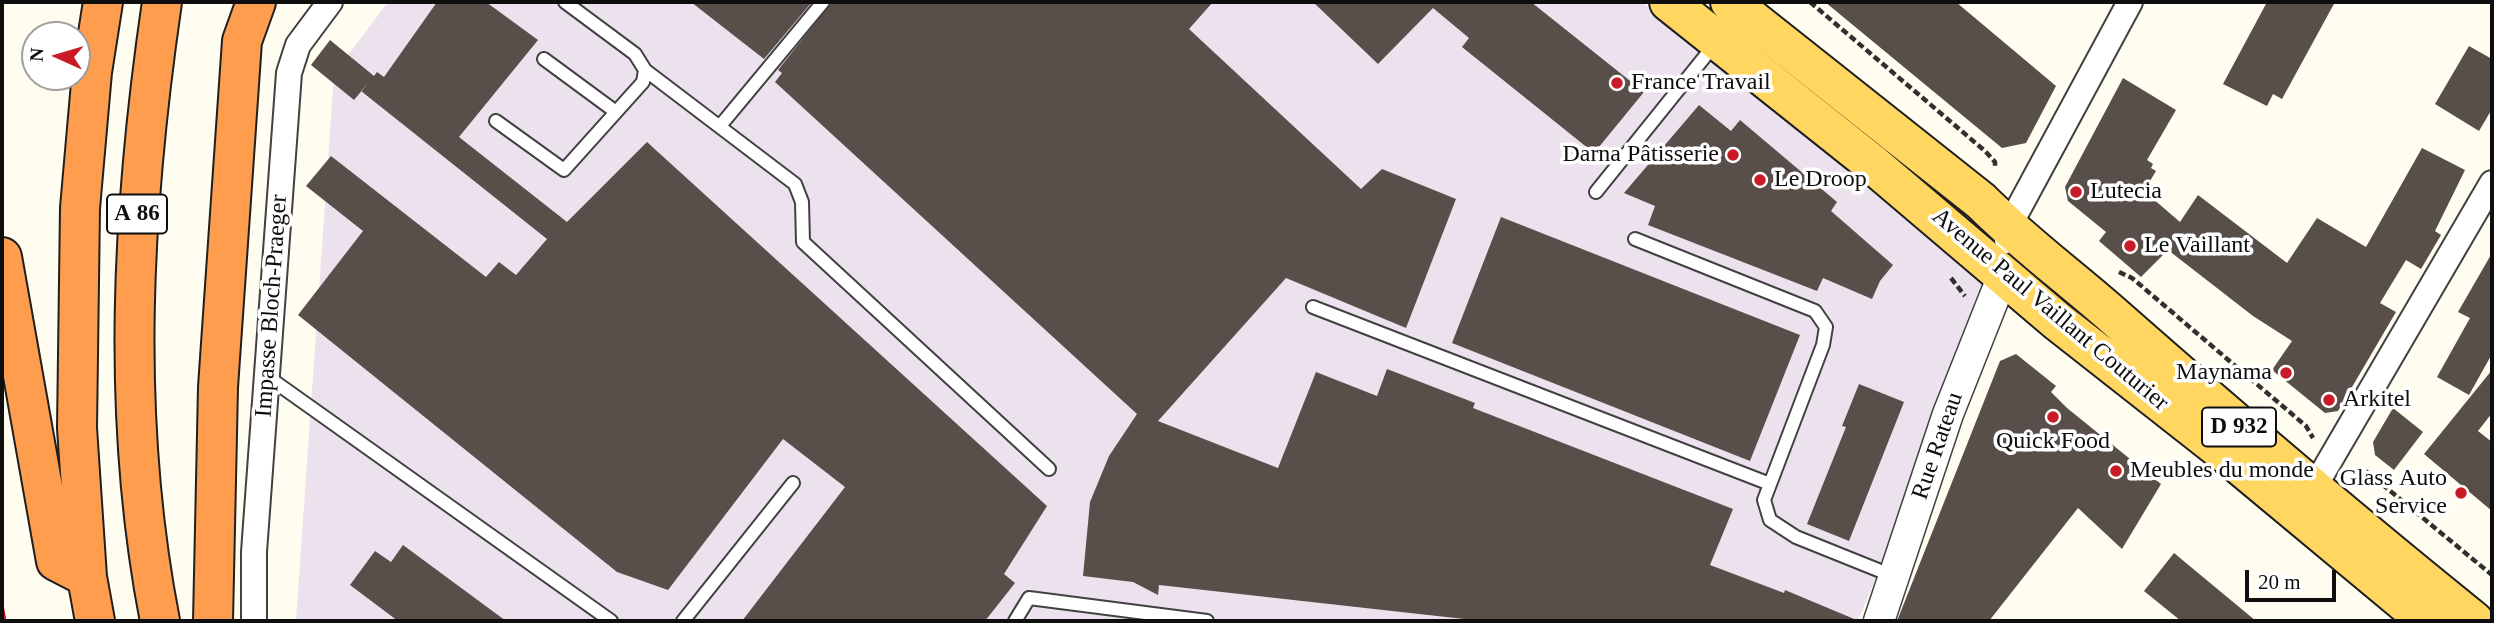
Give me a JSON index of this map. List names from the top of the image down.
{
  "streets": {
    "highway": ["A 86"],
    "main road": ["Avenue Paul Vaillant Couturier", "D 932"],
    "street": ["Impasse Bloch-Praeger", "Rue Rateau"]
  },
  "crossings": [
    ["Avenue Paul Vaillant Couturier", "Rue Rateau"]
  ],
  "places": [
    "France Travail",
    "Darna Pâtisserie",
    "Le Droop",
    "Lutecia",
    "Le Vaillant",
    "Maynama",
    "Arkitel",
    "Quick Food",
    "Meubles du monde",
    "Glass Auto Service"
  ],
  "scale_bar": "20 m",
  "north": "left"
}
